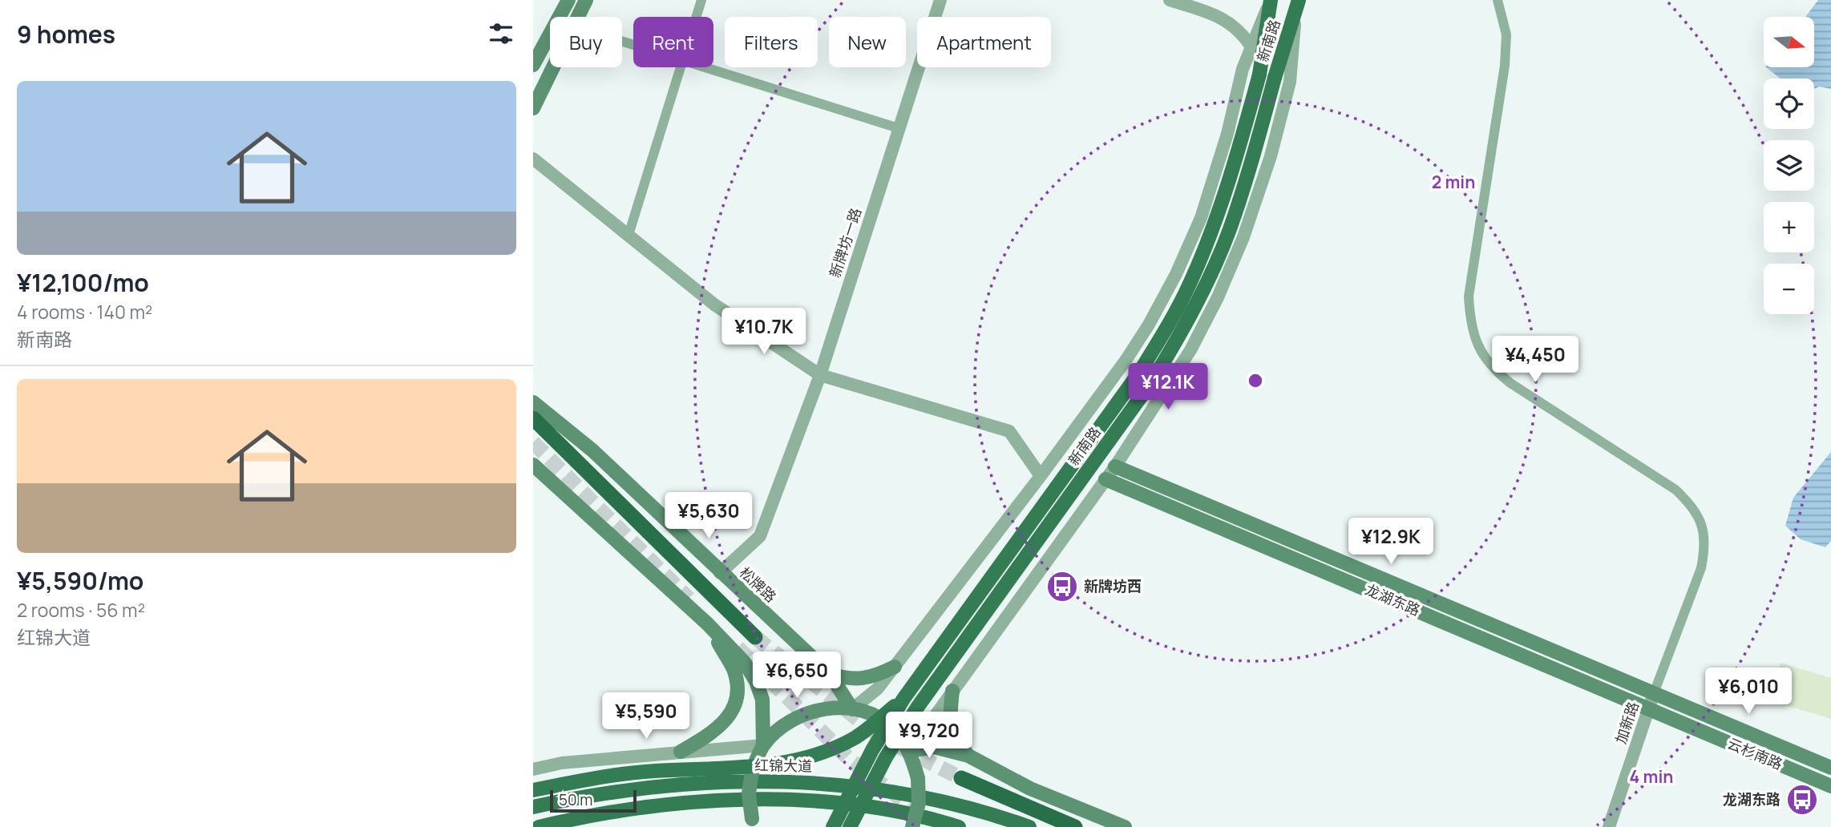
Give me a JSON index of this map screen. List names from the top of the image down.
{
  "streets": {
    "main road": [
      "新南路",
      "松牌路",
      "龙湖东路",
      "云杉南路",
      "红锦大道"
    ],
    "street": ["新牌坊一路", "加新路"]
  },
  "crossings": [
    ["新南路", "松牌路"],
    ["新南路", "龙湖东路"],
    ["新牌坊一路", "松牌路"],
    ["龙湖东路", "加新路"],
    ["龙湖东路", "云杉南路"],
    ["加新路", "云杉南路"]
  ],
  "places": {
    "bus stop": ["新牌坊西", "龙湖东路"]
  },
  "scale_bar": "50 m",
  "north": "right",
  "page": {
    "heading": "9 homes",
    "map_buttons": ["+", "−"],
    "chip": [
      "Buy",
      "Rent",
      "Filters",
      "New",
      "Apartment"
    ],
    "list": [
      {
        "name": "¥12,100/mo",
        "note": "4 rooms · 140 m² · 新南路"
      },
      {
        "name": "¥5,590/mo",
        "note": "2 rooms · 56 m² · 红锦大道"
      }
    ],
    "price": [
      "¥10.7K",
      "¥4,450",
      "¥12.1K",
      "¥5,630",
      "¥12.9K",
      "¥6,650",
      "¥6,010",
      "¥5,590",
      "¥9,720"
    ],
    "scale": "50 m"
  },
  "rings": ["2 min", "4 min"]
}
